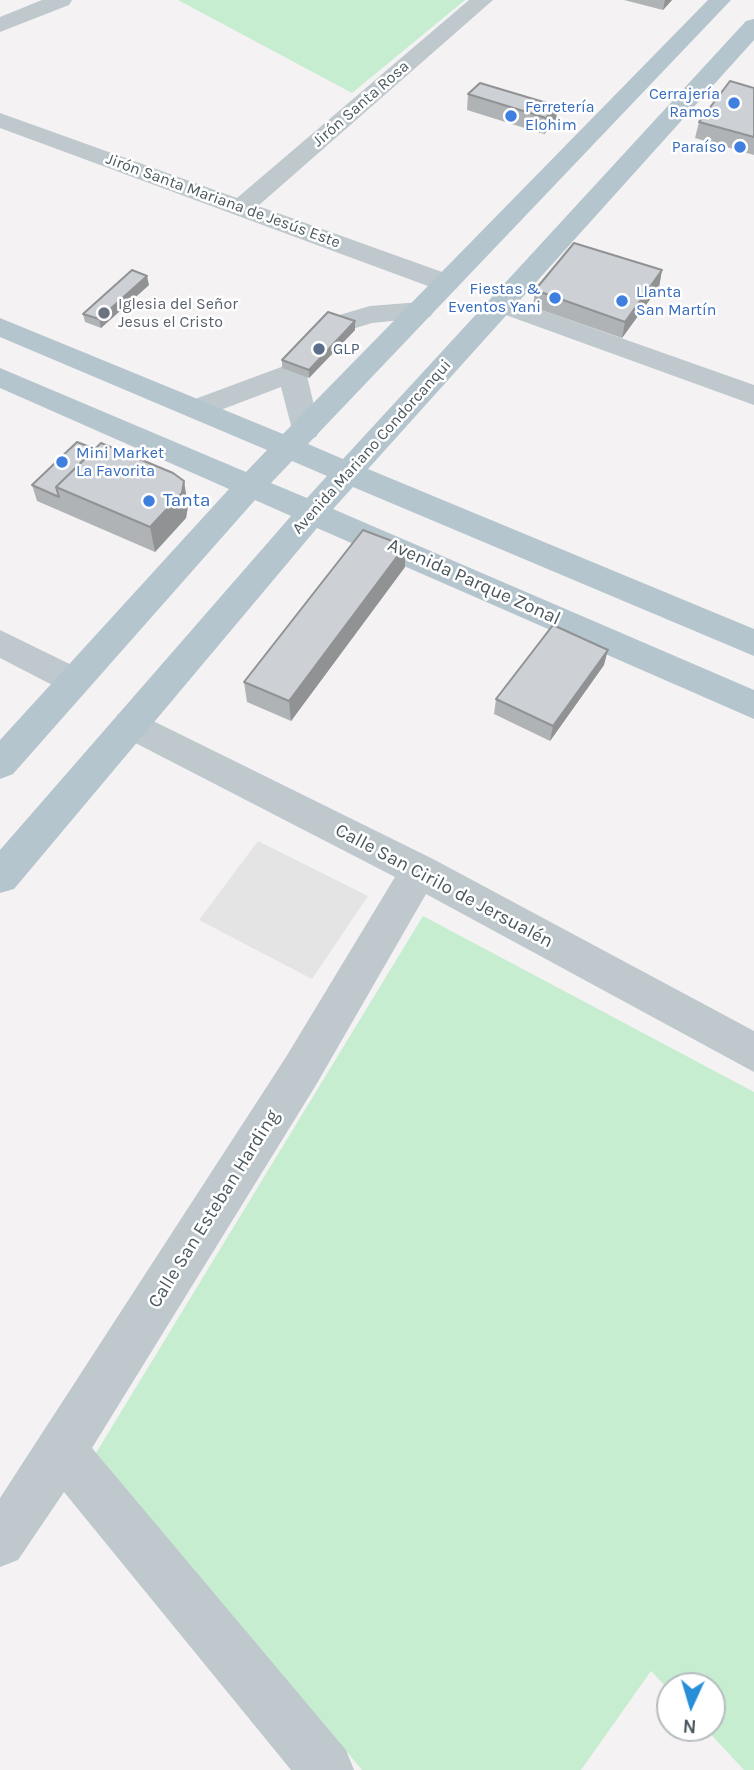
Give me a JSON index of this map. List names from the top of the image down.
{
  "streets": {
    "main road": ["Avenida Mariano Condorcanqui", "Avenida Parque Zonal"],
    "street": [
      "Jirón Santa Rosa",
      "Jirón Santa Mariana de Jesús Este",
      "Calle San Cirilo de Jersualén",
      "Calle San Esteban Harding"
    ]
  },
  "crossings": [
    ["Jirón Santa Rosa", "Jirón Santa Mariana de Jesús Este"],
    ["Jirón Santa Mariana de Jesús Este", "Avenida Mariano Condorcanqui"],
    ["Avenida Mariano Condorcanqui", "Avenida Parque Zonal"],
    ["Avenida Mariano Condorcanqui", "Calle San Cirilo de Jersualén"],
    ["Calle San Cirilo de Jersualén", "Calle San Esteban Harding"]
  ],
  "places": [
    "Cerrajería Ramos",
    "Ferretería Elohim",
    "Paraíso",
    "Fiestas & Eventos Yani",
    "Llanta San Martín",
    "Iglesia del Señor Jesus el Cristo",
    "GLP",
    "Mini Market La Favorita",
    "Tanta"
  ],
  "north": "bottom"
}
